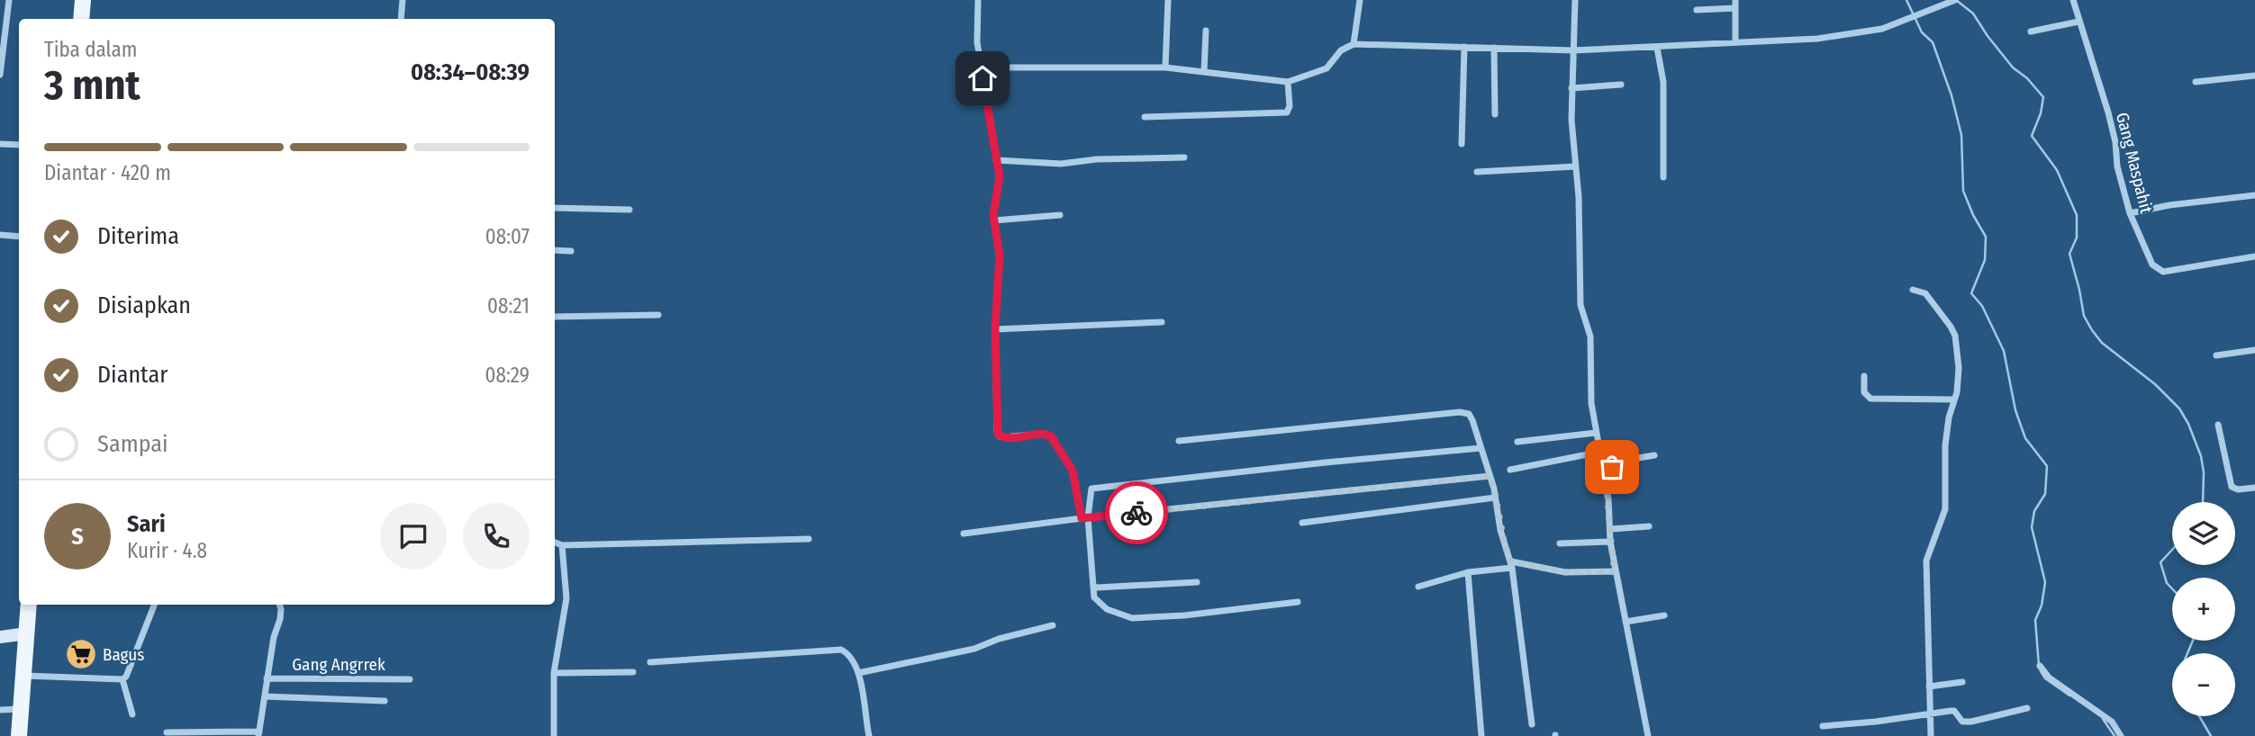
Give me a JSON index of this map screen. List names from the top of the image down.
{
  "streets": {
    "street": ["Gang Maspahit", "Gang Angrrek"]
  },
  "places": {
    "supermarket": ["Bagus"]
  },
  "page": {
    "heading": ["3 mnt", "Tiba dalam", "08:34–08:39"],
    "panel": ["Sari", "Kurir · 4.8"],
    "bar": "Diantar · 420 m",
    "list": [
      ["Diterima", "08:07"],
      ["Disiapkan", "08:21"],
      ["Diantar", "08:29"],
      "Sampai"
    ],
    "map_buttons": ["+", "−"],
    "round": "S"
  }
}
